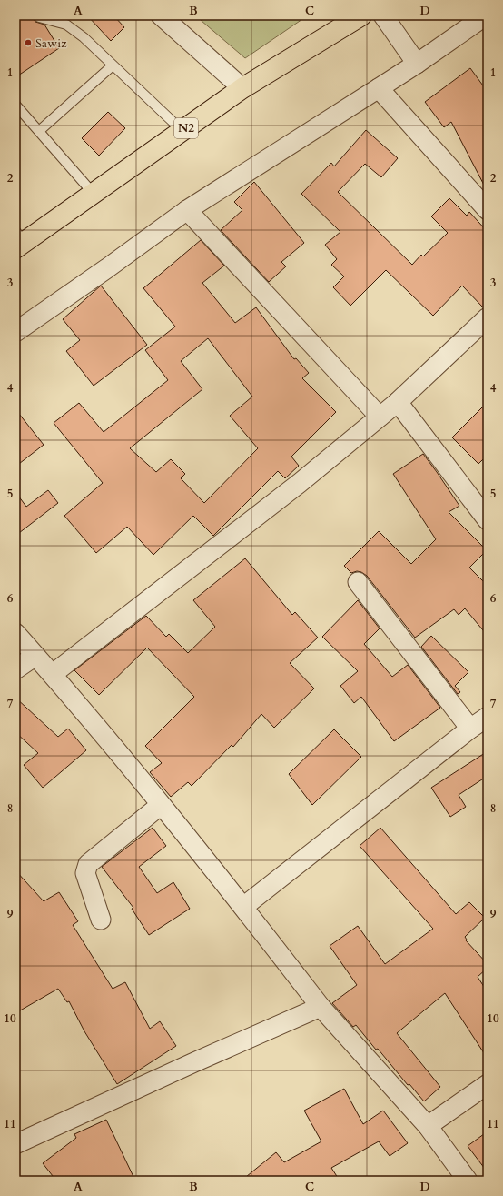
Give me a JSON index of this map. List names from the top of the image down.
{
  "streets": {
    "highway": ["N2"]
  },
  "places": ["Sawiz"],
  "grid": {
    "columns": [
      "A",
      "B",
      "C",
      "D"
    ],
    "rows": [
      "1",
      "2",
      "3",
      "4",
      "5",
      "6",
      "7",
      "8",
      "9",
      "10",
      "11"
    ]
  }
}
